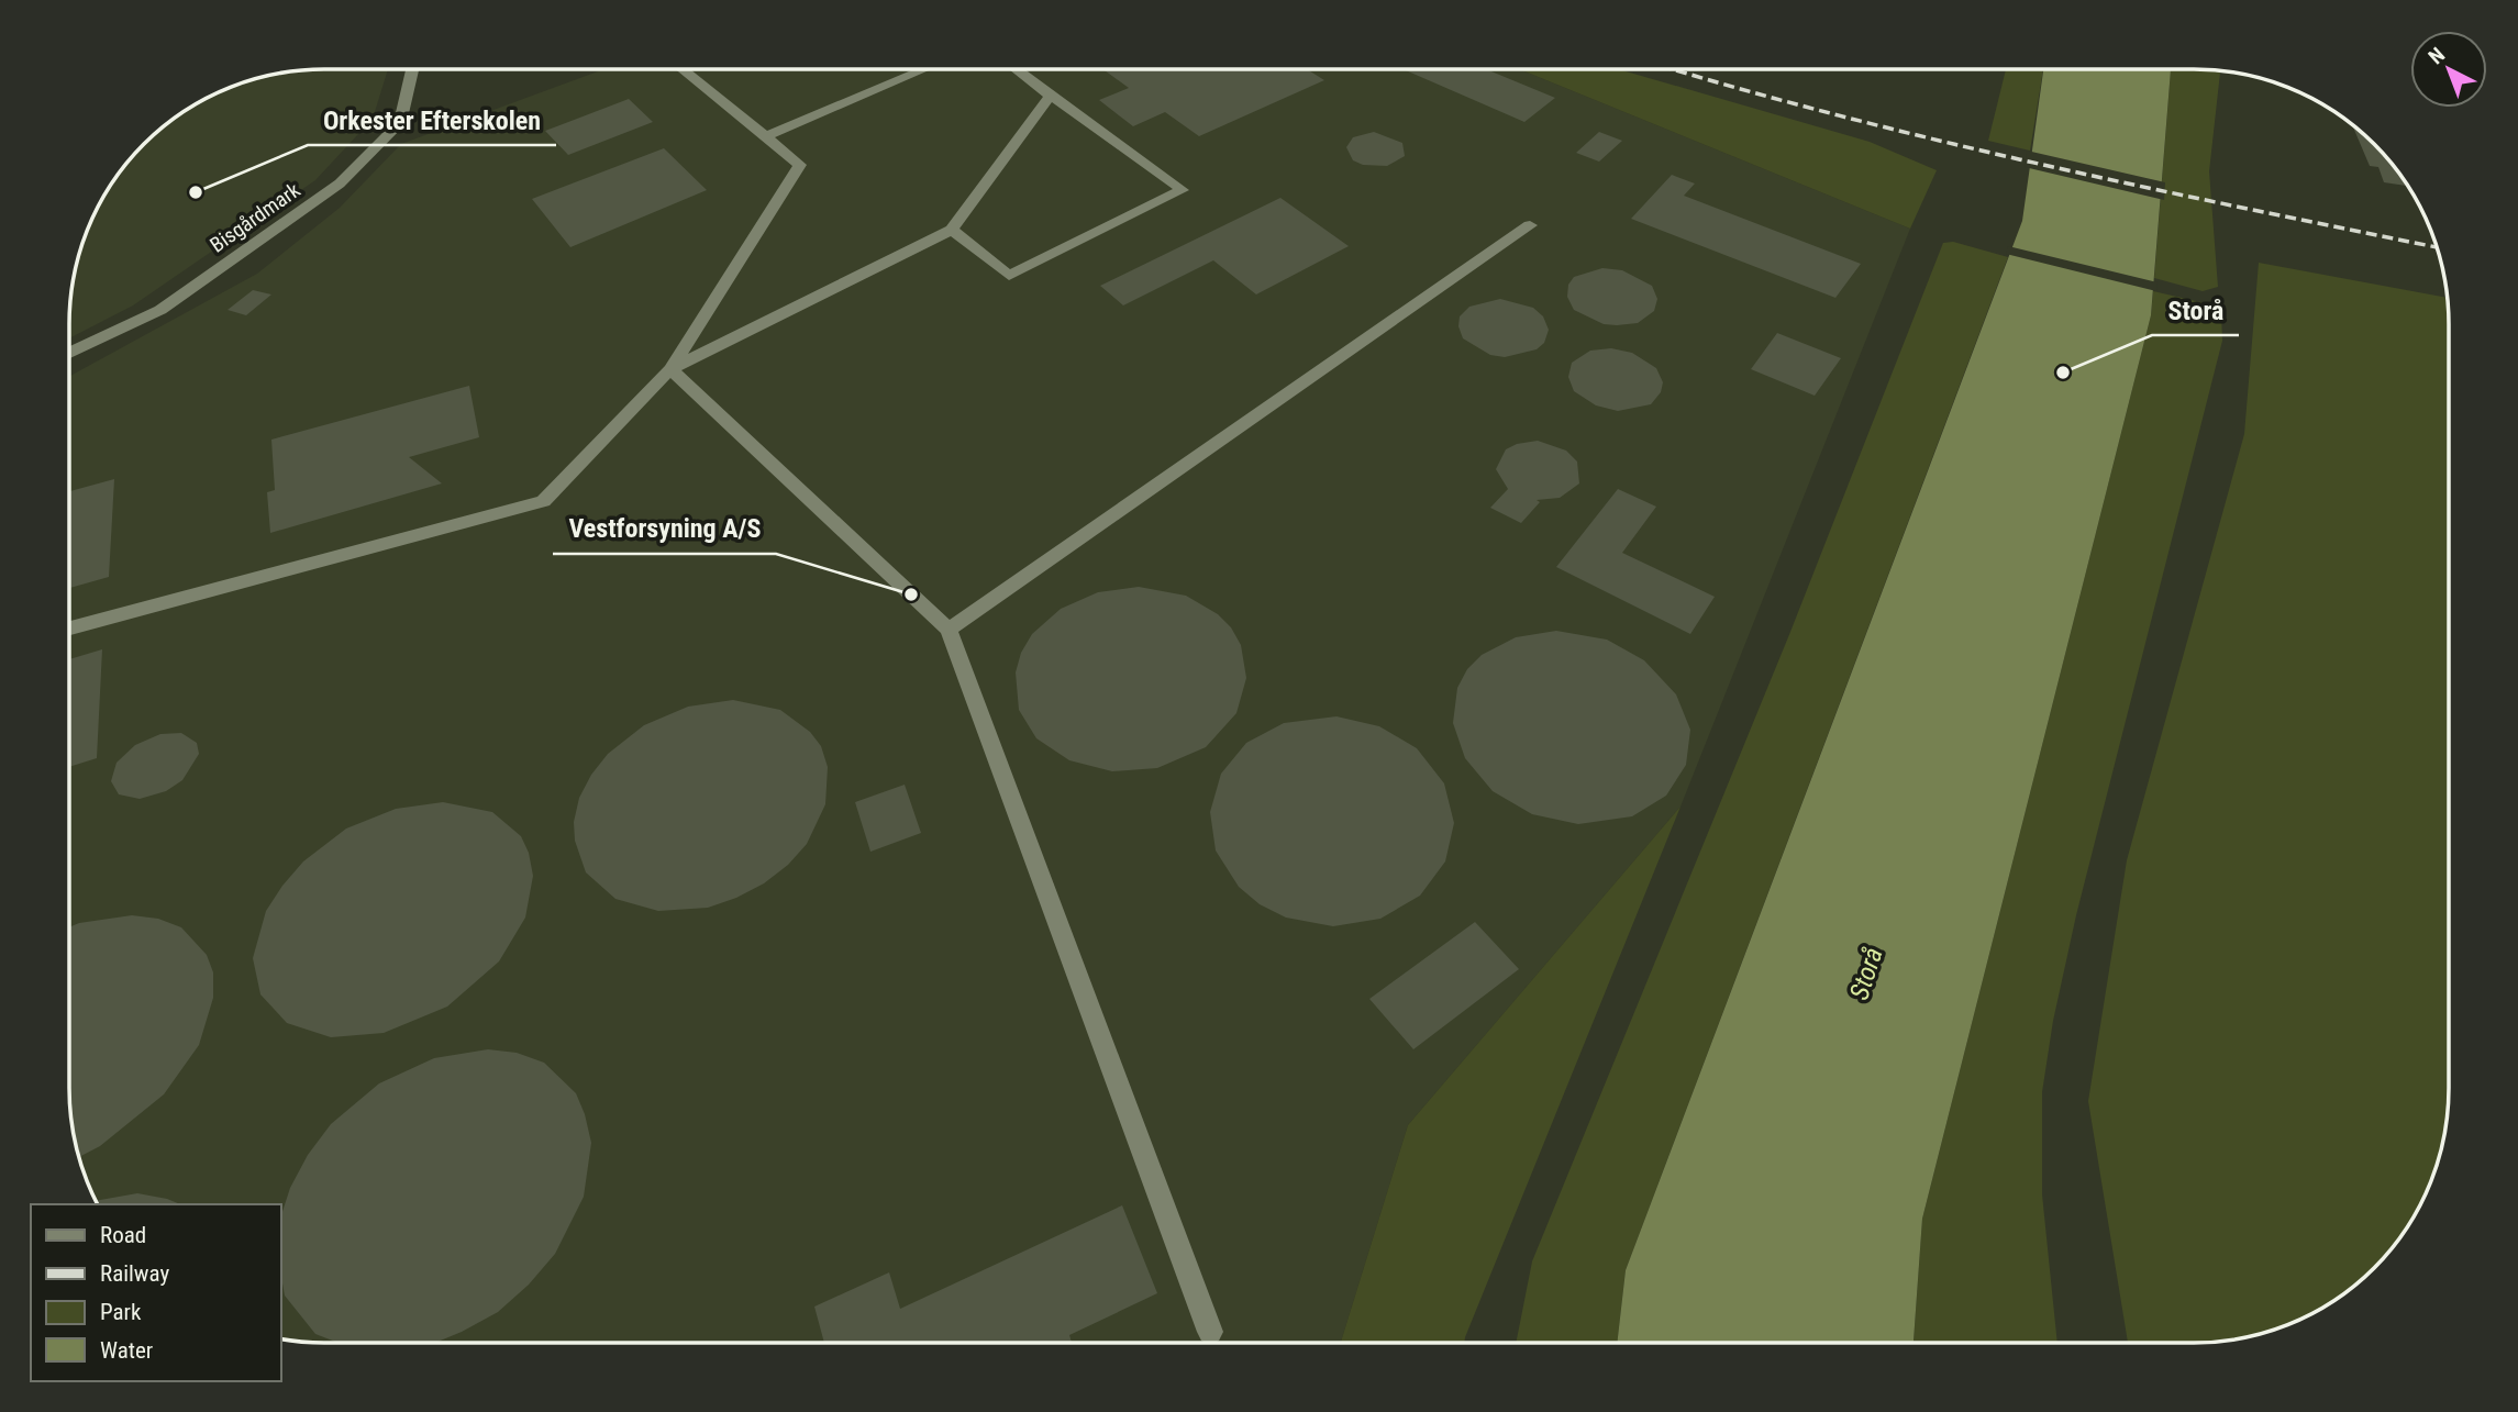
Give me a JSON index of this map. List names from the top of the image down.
{
  "streets": {
    "lane": ["Bisgårdmark"]
  },
  "water": ["Storå"],
  "places": ["Orkester Efterskolen", "Storå", "Vestforsyning A/S"],
  "legend": [
    "Road",
    "Railway",
    "Park",
    "Water"
  ],
  "north": "top left"
}
